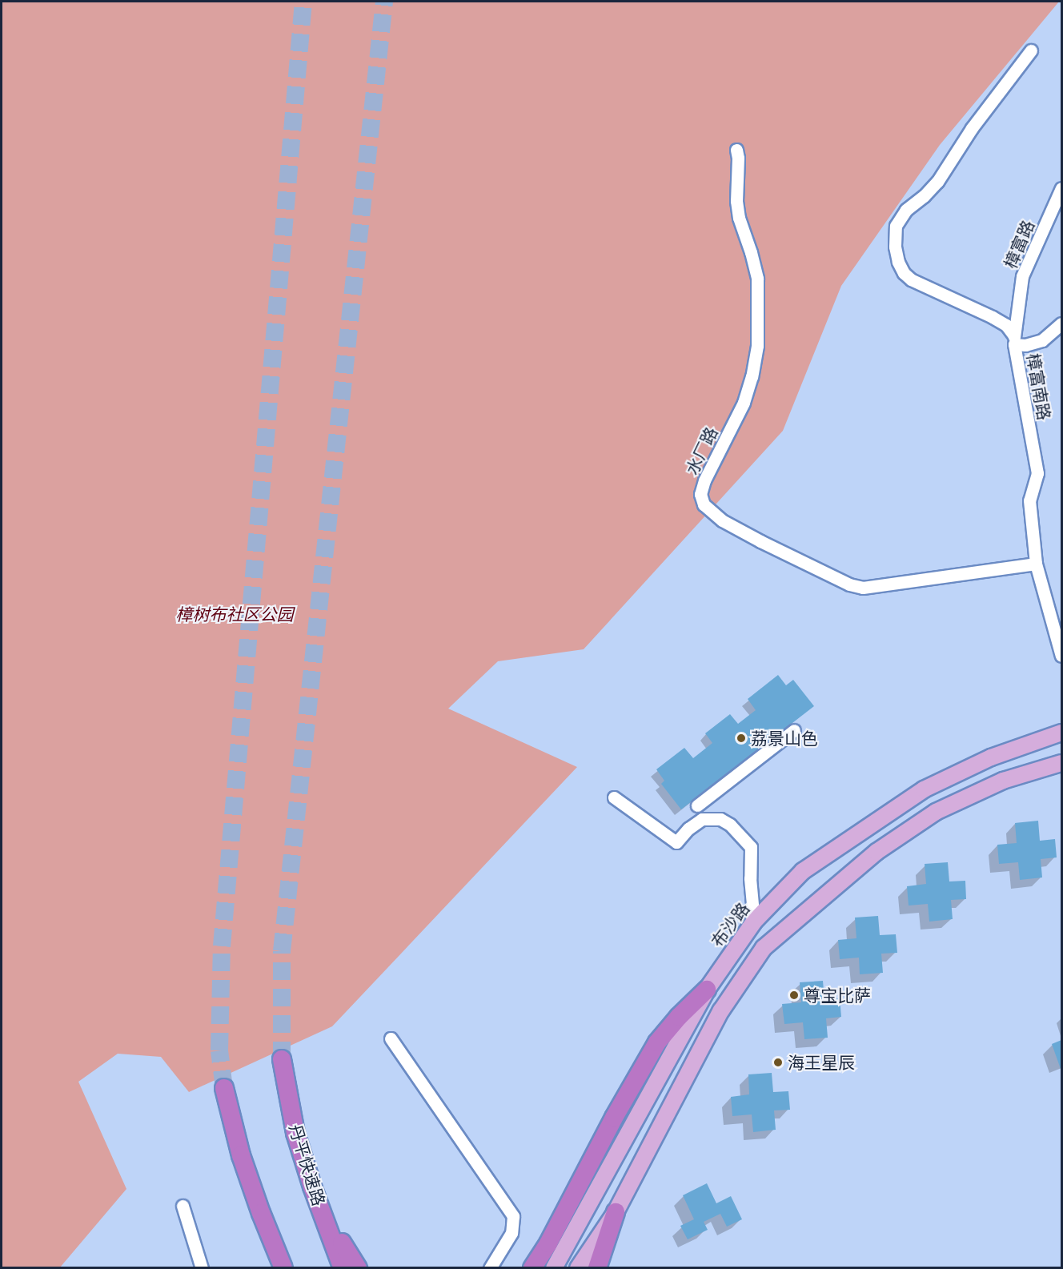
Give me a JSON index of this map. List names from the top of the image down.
{
  "streets": {
    "highway": ["丹平快速路"],
    "main road": ["布沙路"],
    "street": ["樟富路", "樟富南路", "水厂路"]
  },
  "crossings": [
    ["樟富路", "樟富南路"],
    ["樟富南路", "水厂路"]
  ],
  "parks": ["樟树布社区公园"],
  "places": ["荔景山色", "尊宝比萨", "海王星辰"]
}
